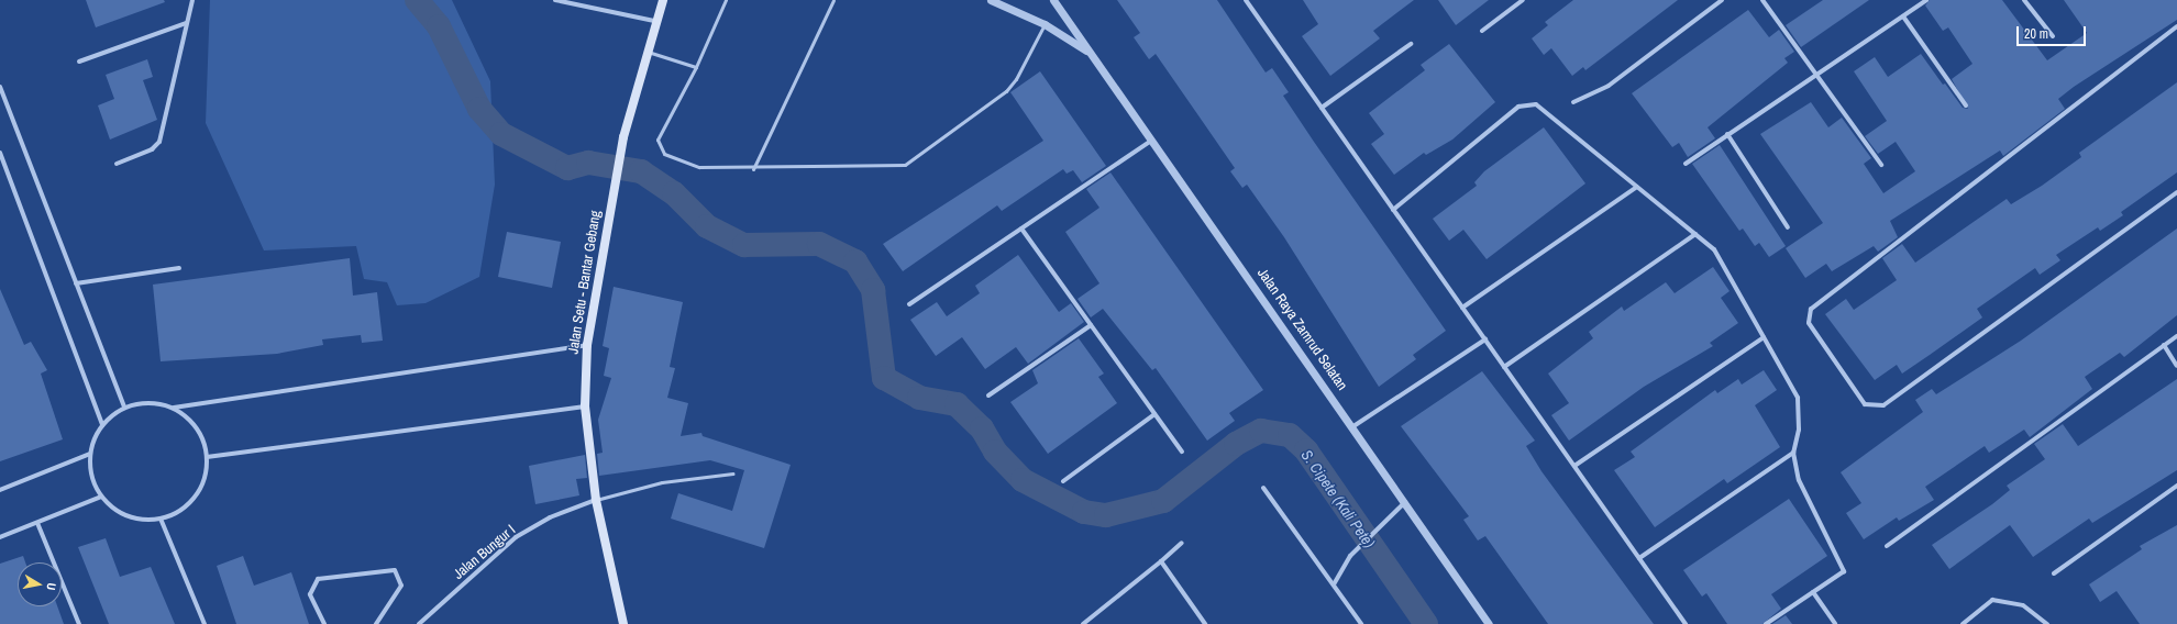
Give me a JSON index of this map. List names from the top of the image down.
{
  "streets": {
    "main road": ["Jalan Setu - Bantar Gebang"],
    "street": ["Jalan Raya Zamrud Selatan", "Jalan Bungur I"]
  },
  "crossings": [
    ["Jalan Setu - Bantar Gebang", "Jalan Bungur I"]
  ],
  "water": ["S. Cipete (Kali Pete)"],
  "scale_bar": "20 m",
  "north": "right"
}
